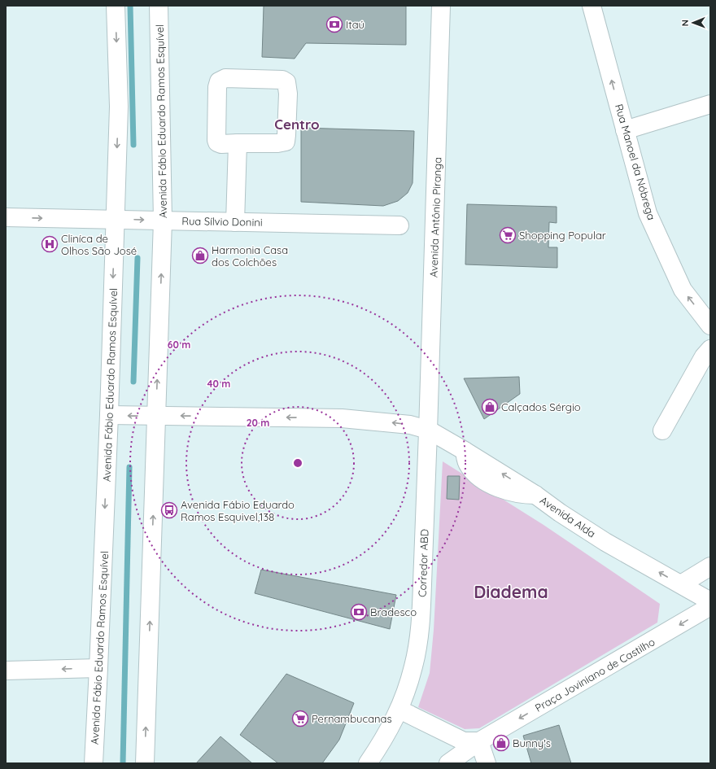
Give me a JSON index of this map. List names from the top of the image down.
{
  "streets": {
    "main road": [
      "Avenida Fábio Eduardo Ramos Esquível",
      "Rua Manoel da Nóbrega",
      "Avenida Antônio Piranga",
      "Rua Sílvio Donini",
      "Avenida Alda",
      "Corredor ABD",
      "Praça Joviniano de Castilho"
    ]
  },
  "crossings": [
    ["Avenida Fábio Eduardo Ramos Esquível", "Rua Sílvio Donini"],
    ["Avenida Fábio Eduardo Ramos Esquível", "Avenida Alda"],
    ["Avenida Antônio Piranga", "Avenida Alda"],
    ["Avenida Antônio Piranga", "Corredor ABD"],
    ["Avenida Alda", "Corredor ABD"]
  ],
  "one_way": [
    "Rua Manoel da Nóbrega",
    "Rua Sílvio Donini",
    "Avenida Alda",
    "Praça Joviniano de Castilho"
  ],
  "districts": ["Centro", "Diadema"],
  "places": {
    "bank": ["Itaú", "Bradesco"],
    "supermarket": ["Shopping Popular", "Pernambucanas"],
    "hospital": ["Cliníca de Olhos São José"],
    "shop": ["Harmonia Casa dos Colchões", "Calçados Sérgio", "Bunny's"],
    "bus stop": ["Avenida Fábio Eduardo Ramos Esquivel,138"]
  },
  "north": "left",
  "rings": ["60 m", "40 m", "20 m"]
}
